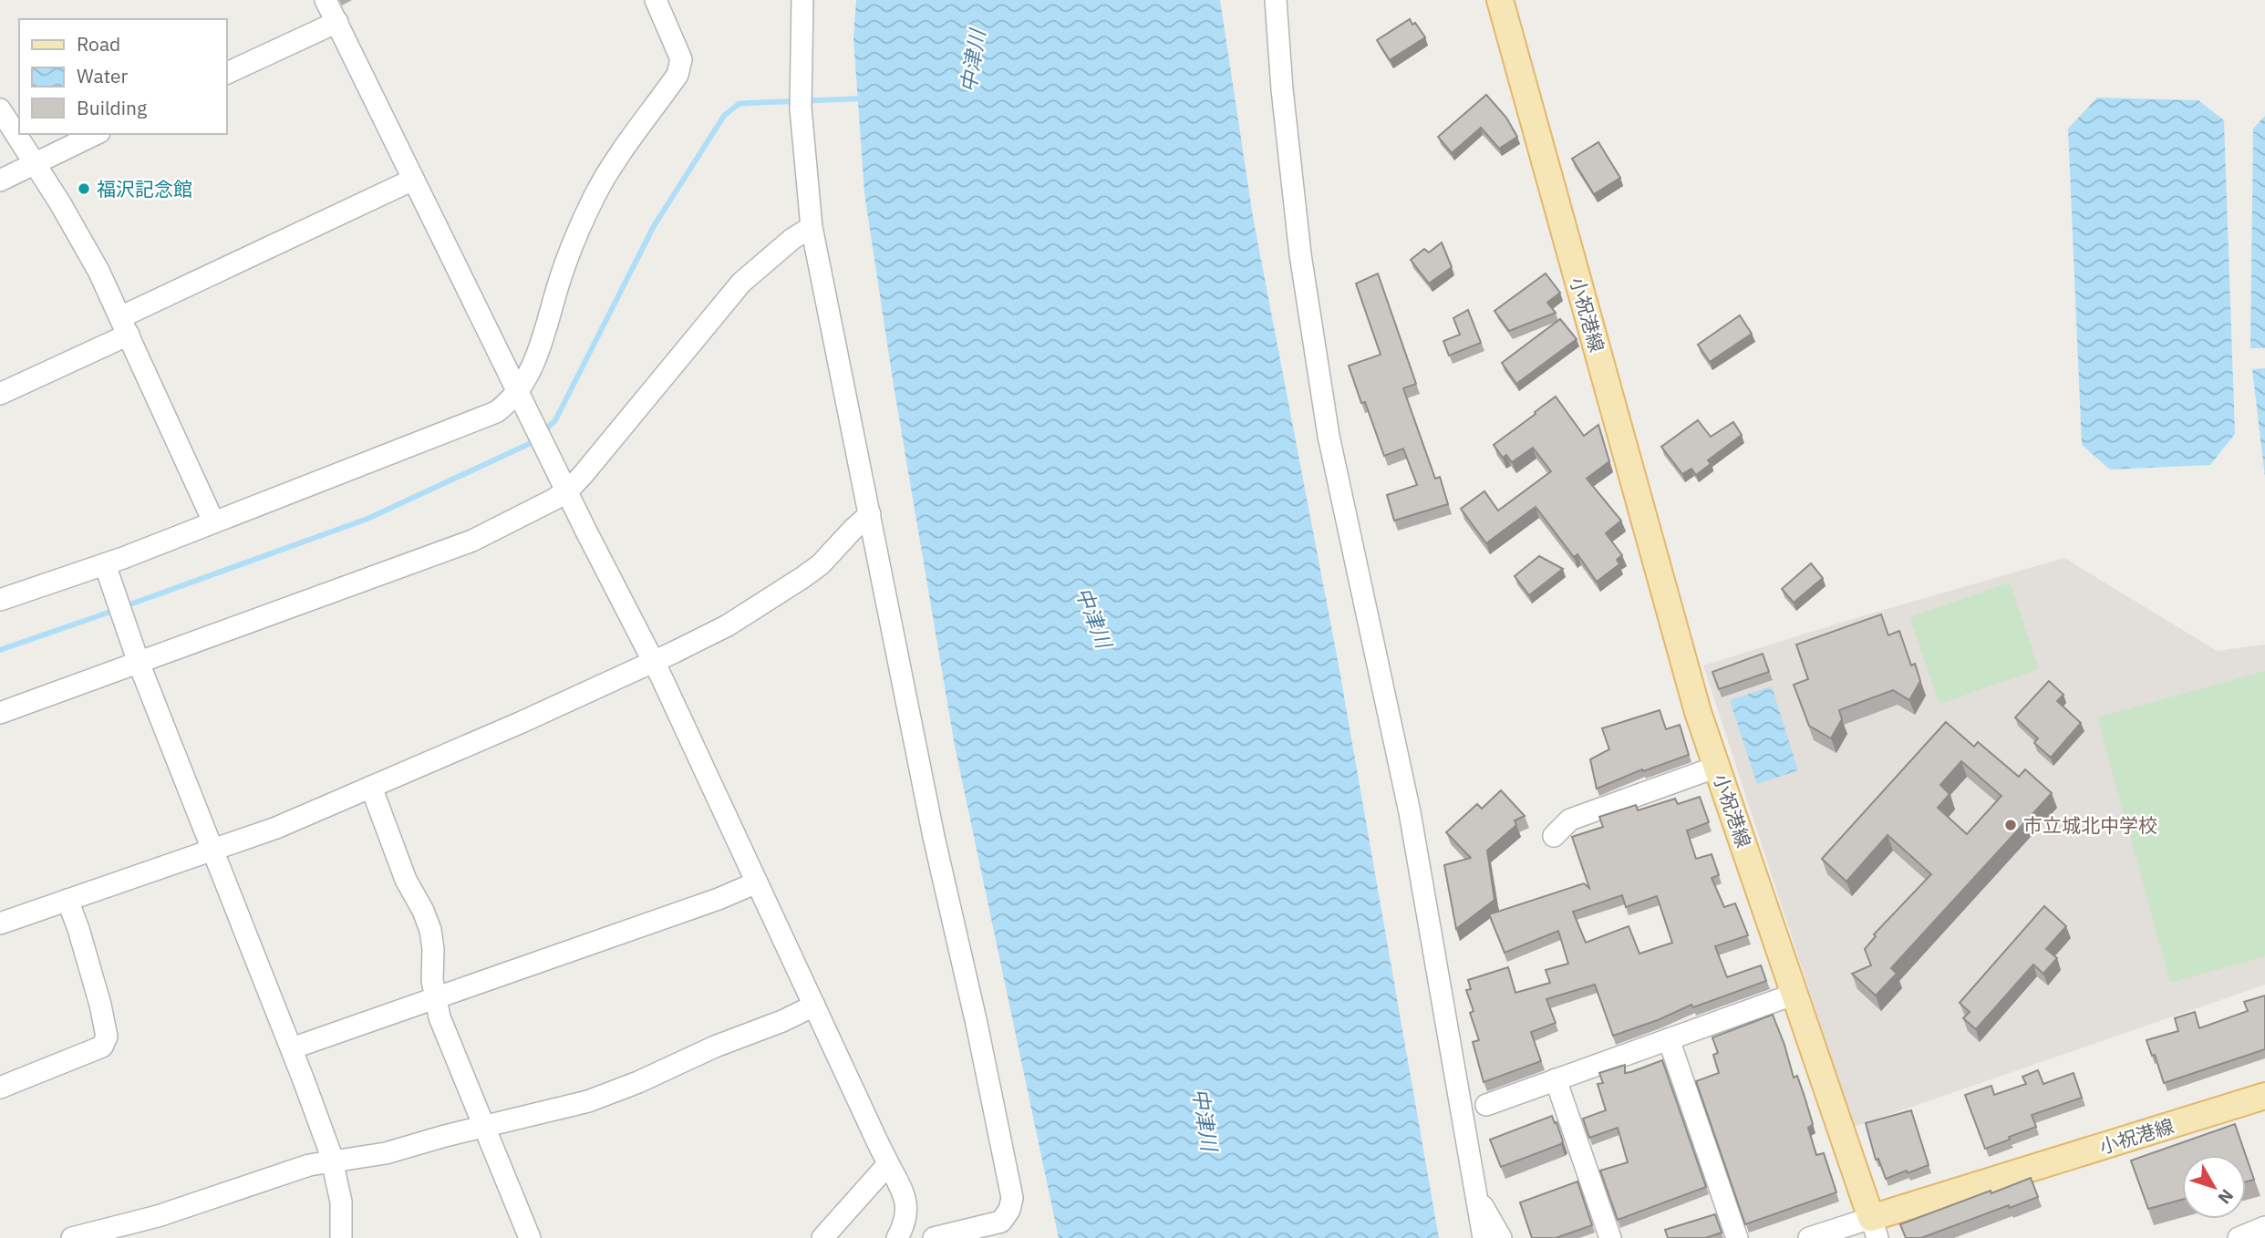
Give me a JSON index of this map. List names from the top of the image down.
{
  "streets": {
    "main road": ["小祝港線"]
  },
  "water": ["中津川"],
  "places": ["福沢記念館", "市立城北中学校"],
  "legend": ["Road", "Water", "Building"],
  "north": "bottom right"
}
